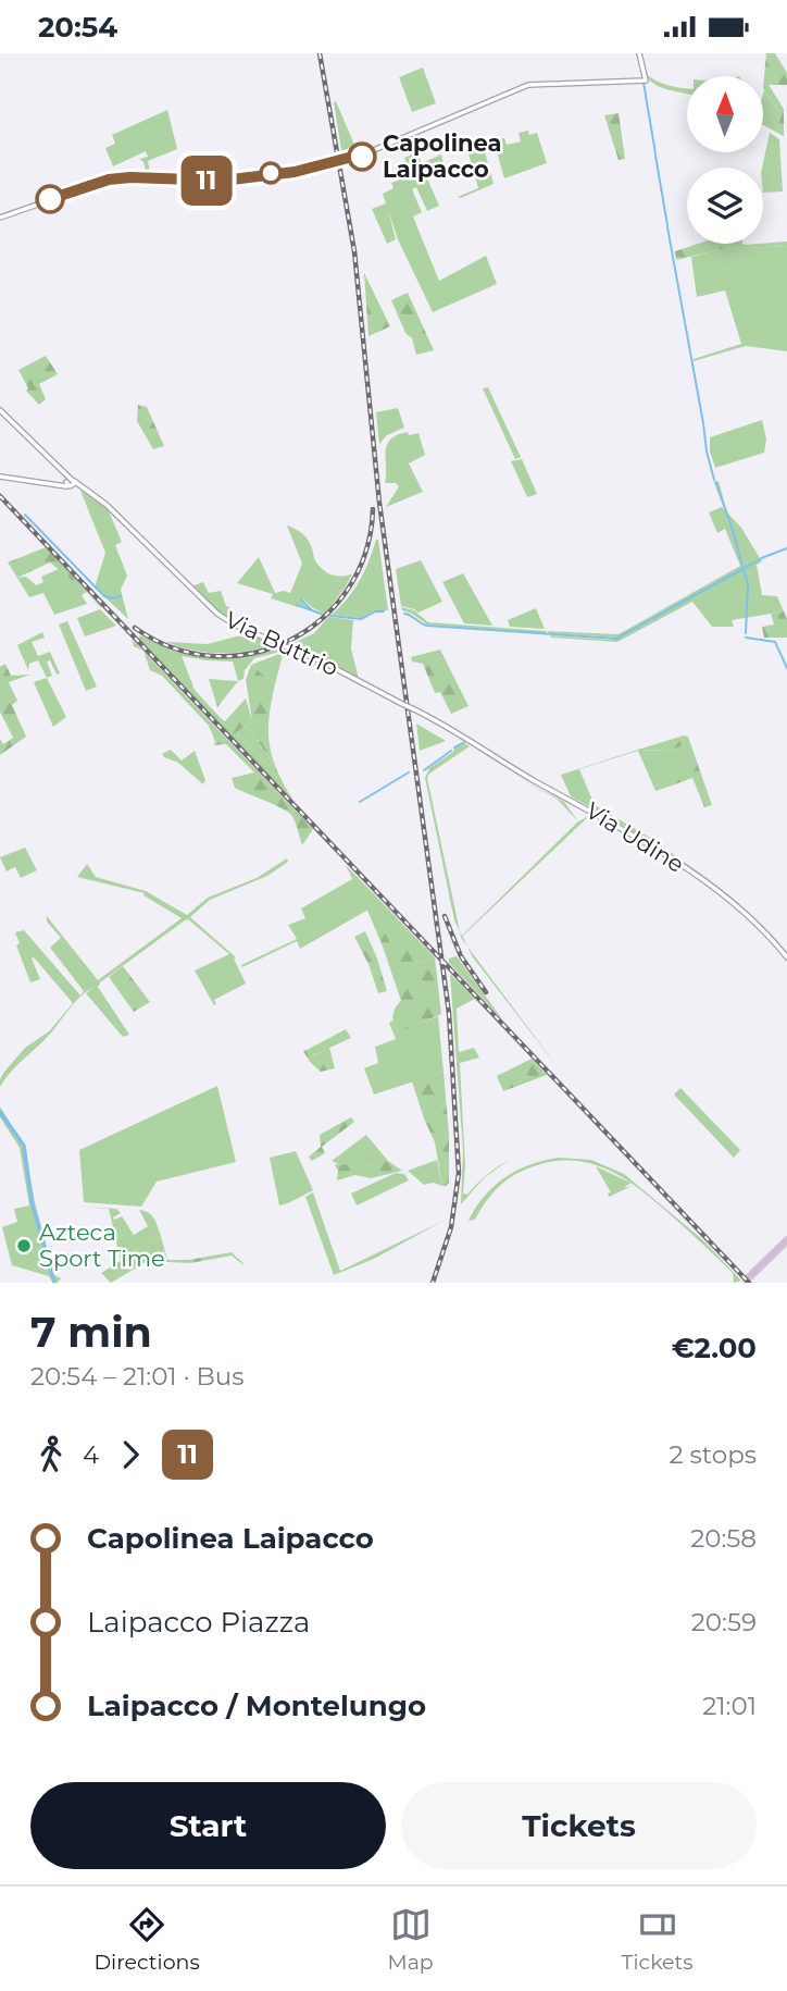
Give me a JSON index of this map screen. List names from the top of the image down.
{
  "streets": {
    "street": ["Via Buttrio", "Via Udine"]
  },
  "crossings": [
    ["Via Buttrio", "Via Udine"]
  ],
  "places": ["Capolinea Laipacco", "Azteca Sport Time"],
  "lines": ["bus line 11"],
  "north": "top",
  "page": {
    "status": "20:54",
    "on_map": "11",
    "heading": ["7 min", "20:54 – 21:01 · Bus", "€2.00"],
    "legs": ["4", "11", "2 stops"],
    "list": [
      {
        "name": "Capolinea Laipacco",
        "value": "20:58"
      },
      {
        "name": "Laipacco Piazza",
        "value": "20:59"
      },
      {
        "name": "Laipacco / Montelungo",
        "value": "21:01"
      }
    ],
    "buttons": ["Start", "Tickets"],
    "tabs": ["Directions", "Map", "Tickets"]
  }
}
